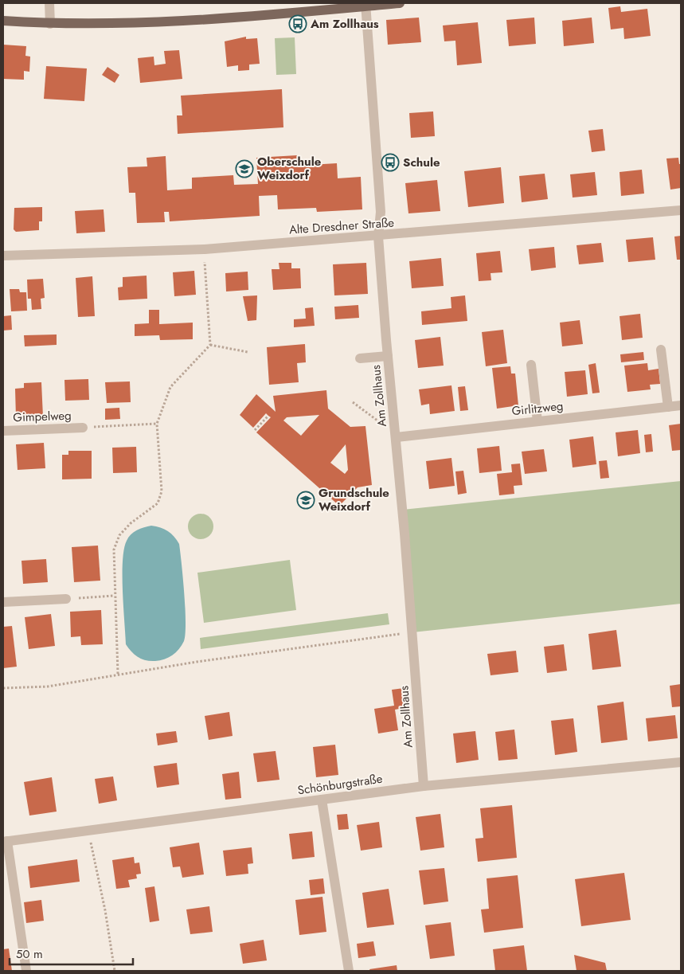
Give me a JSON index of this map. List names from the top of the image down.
{
  "streets": {
    "street": [
      "Alte Dresdner Straße",
      "Am Zollhaus",
      "Girlitzweg",
      "Gimpelweg",
      "Schönburgstraße"
    ]
  },
  "crossings": [
    ["Alte Dresdner Straße", "Am Zollhaus"],
    ["Am Zollhaus", "Girlitzweg"],
    ["Am Zollhaus", "Schönburgstraße"]
  ],
  "places": {
    "bus stop": ["Am Zollhaus", "Schule"],
    "school or university": ["Oberschule Weixdorf", "Grundschule Weixdorf"]
  },
  "scale_bar": "50 m"
}
